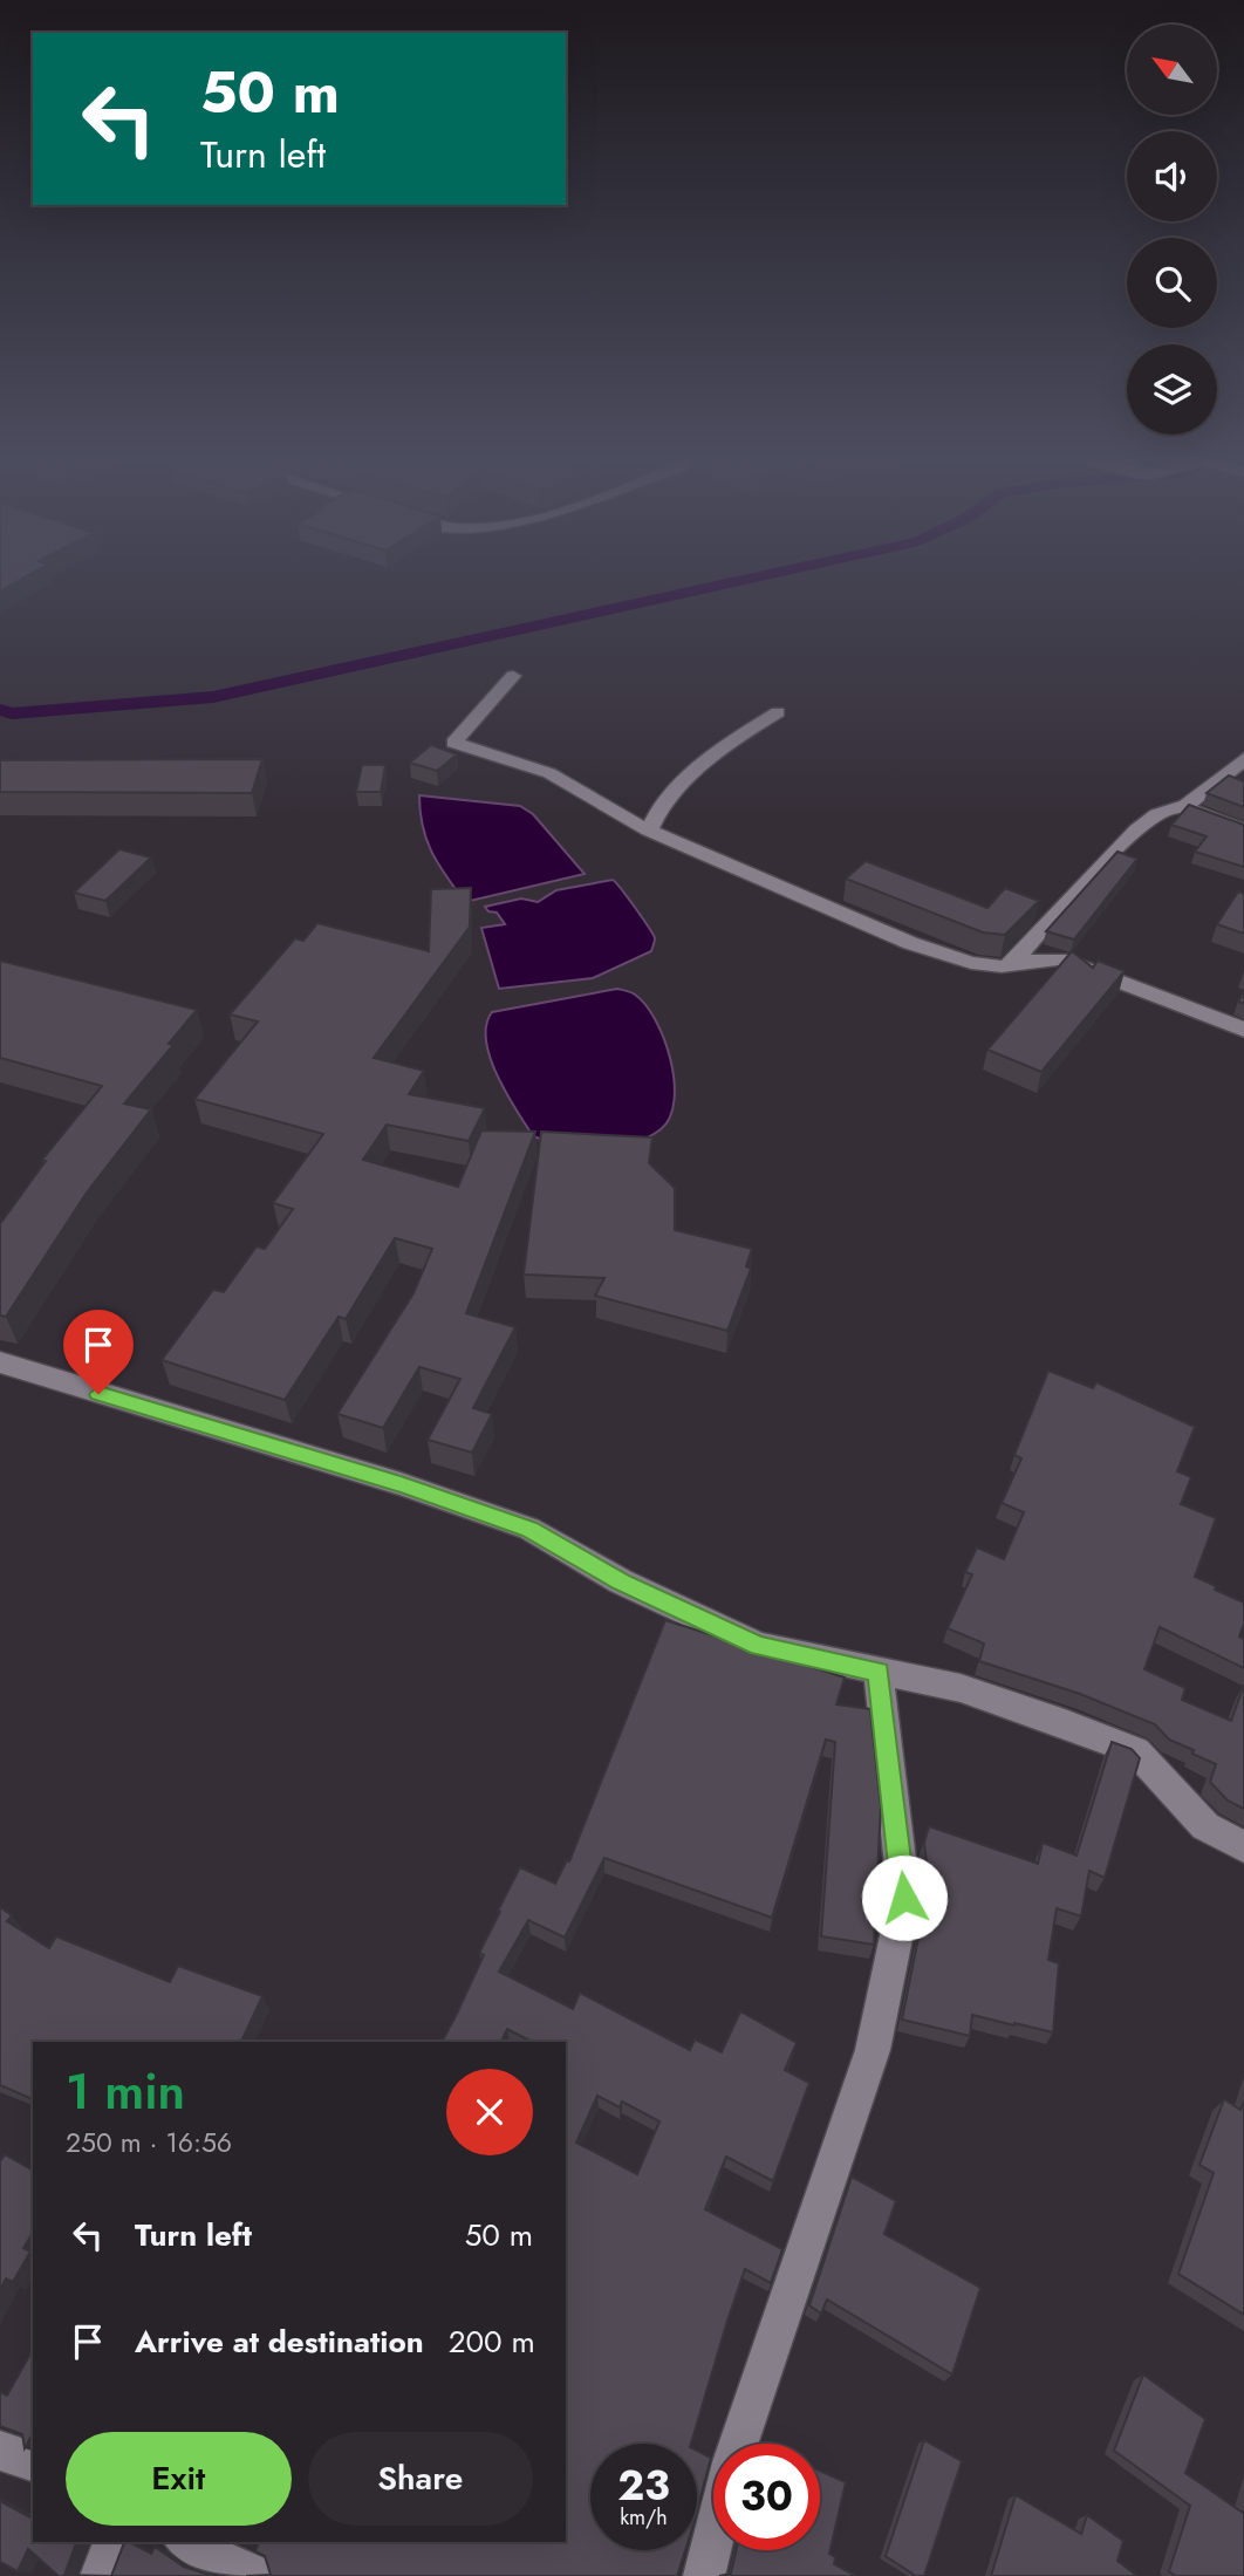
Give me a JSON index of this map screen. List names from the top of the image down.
{
  "north": "top left",
  "page": {
    "turn": ["50 m", "Turn left"],
    "heading": ["1 min", "250 m · 16:56"],
    "list": [
      {
        "name": "Turn left",
        "value": "50 m"
      },
      {
        "name": "Arrive at destination",
        "value": "200 m"
      }
    ],
    "buttons": ["Exit", "Share"],
    "speed": "23 km/h",
    "limit": "30"
  }
}
